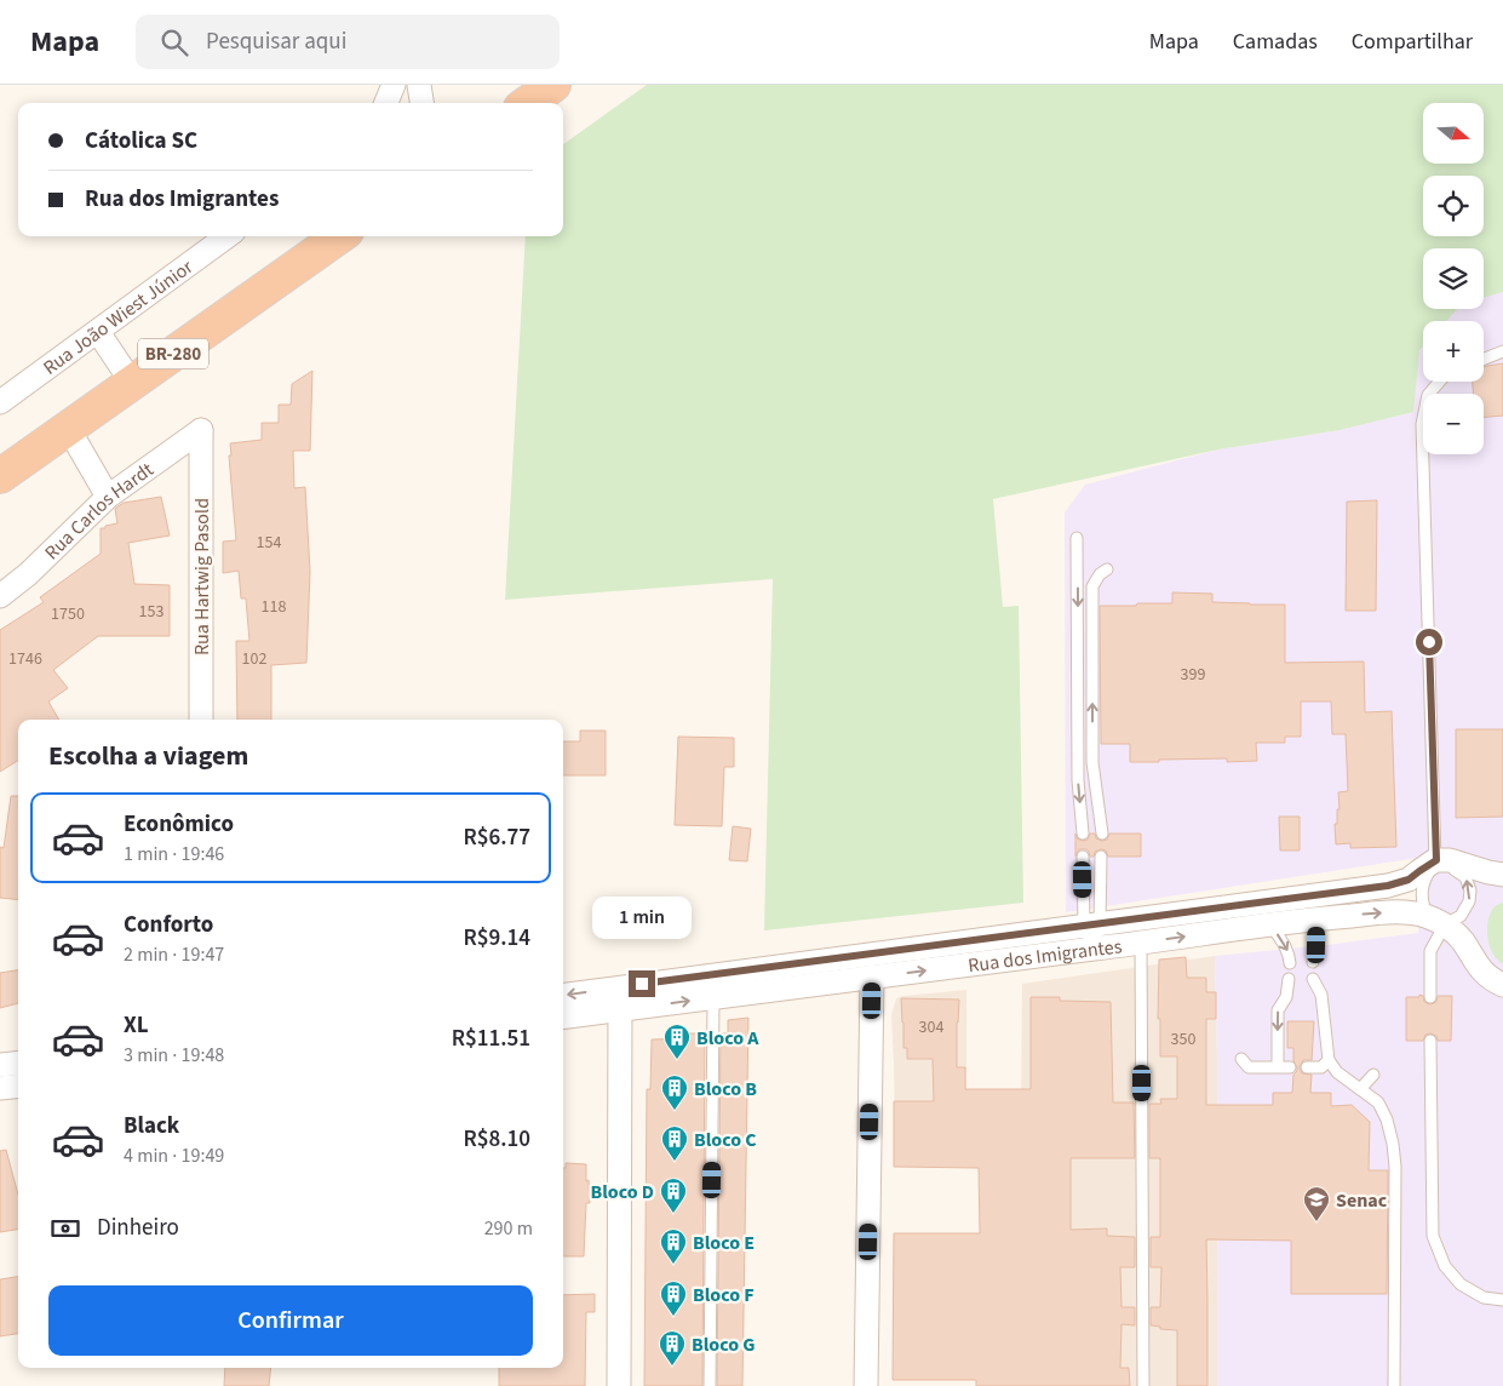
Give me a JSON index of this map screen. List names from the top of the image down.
{
  "streets": {
    "highway": ["BR-280"],
    "street": [
      "Rua João Wiest Júnior",
      "Rua Carlos Hardt",
      "Rua Hartwig Pasold",
      "Rua dos Imigrantes"
    ]
  },
  "crossings": [
    ["Rua Carlos Hardt", "Rua Hartwig Pasold"]
  ],
  "places": {
    "building": [
      "Bloco A",
      "Bloco B",
      "Bloco C",
      "Bloco D",
      "Bloco E",
      "Bloco F",
      "Bloco G"
    ],
    "school or university": ["Senac"]
  },
  "house_numbers": [
    "154",
    "118",
    "153",
    "1750",
    "1746",
    "102",
    "399",
    "304",
    "350"
  ],
  "north": "right",
  "page": {
    "header": "Mapa",
    "search": "Pesquisar aqui",
    "nav": ["Mapa", "Camadas", "Compartilhar"],
    "map_buttons": ["+", "−"],
    "banner": ["Cátolica SC", "Rua dos Imigrantes"],
    "heading": "Escolha a viagem",
    "list": [
      {
        "name": "Econômico",
        "note": "1 min · 19:46",
        "value": "R$6.77"
      },
      {
        "name": "Conforto",
        "note": "2 min · 19:47",
        "value": "R$9.14"
      },
      {
        "name": "XL",
        "note": "3 min · 19:48",
        "value": "R$11.51"
      },
      {
        "name": "Black",
        "note": "4 min · 19:49",
        "value": "R$8.10"
      }
    ],
    "bubble": "1 min",
    "pay": ["Dinheiro", "290 m"],
    "buttons": "Confirmar"
  }
}
